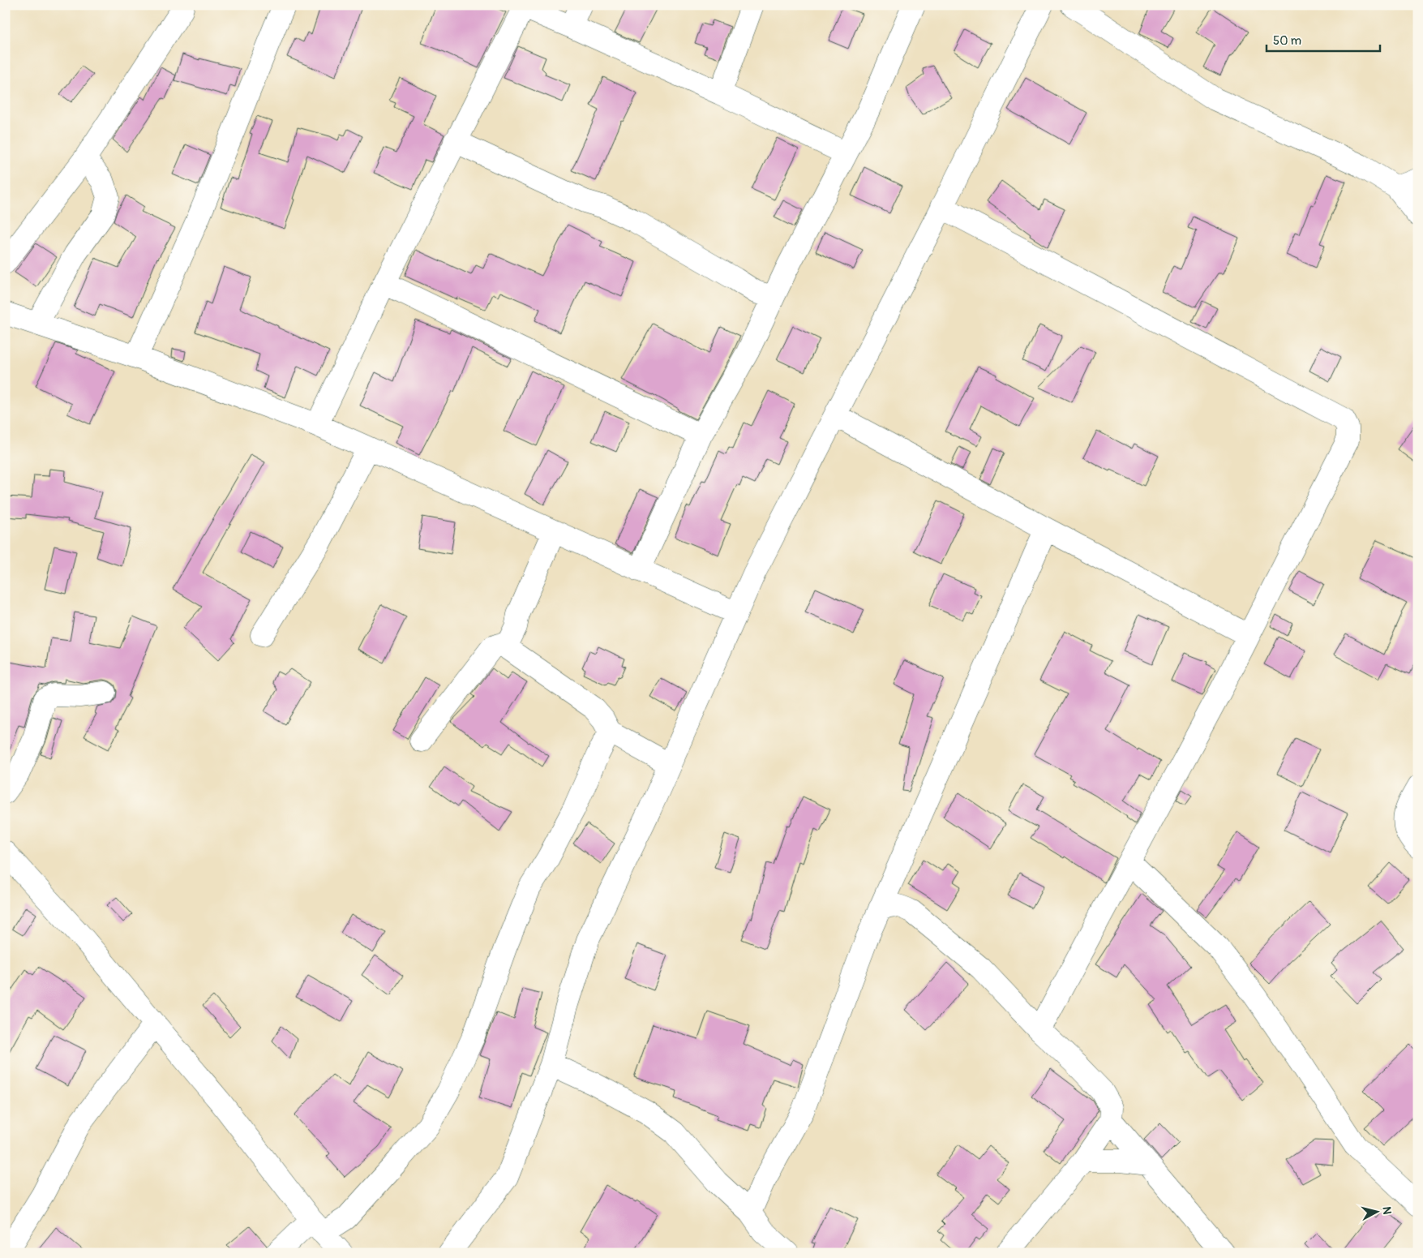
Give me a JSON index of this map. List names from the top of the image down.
{
  "scale_bar": "50 m",
  "north": "right"
}
